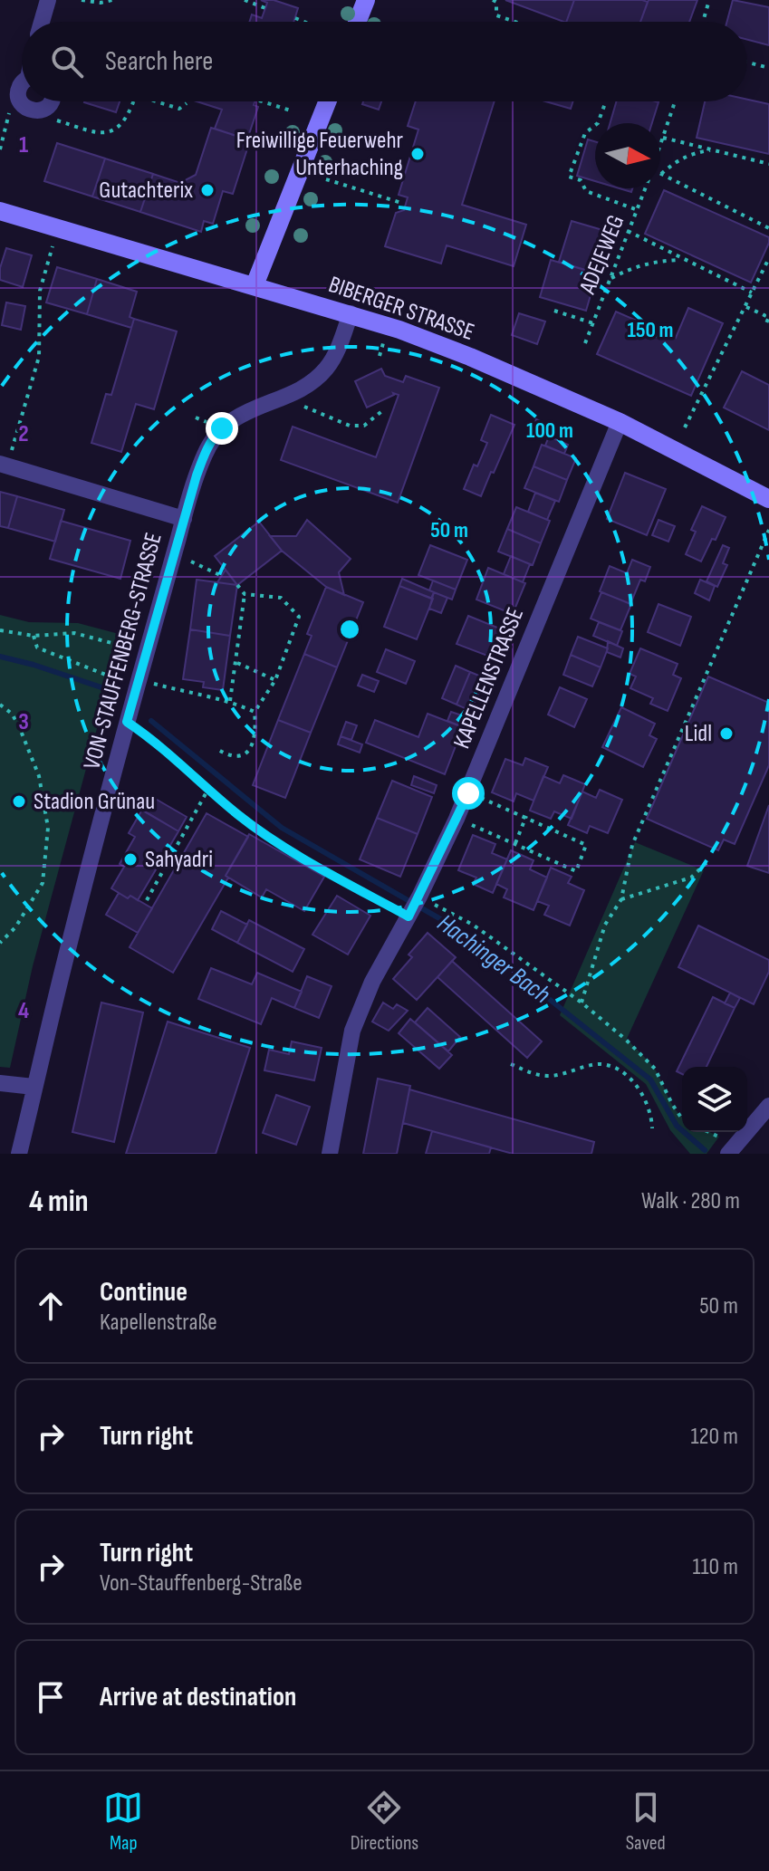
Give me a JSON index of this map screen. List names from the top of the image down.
{
  "streets": {
    "main road": ["BIBERGER STRASSE"],
    "street": ["VON-STAUFFENBERG-STRASSE", "KAPELLENSTRASSE"],
    "path": ["ADEJEWEG"]
  },
  "crossings": [
    ["BIBERGER STRASSE", "VON-STAUFFENBERG-STRASSE"],
    ["BIBERGER STRASSE", "KAPELLENSTRASSE"]
  ],
  "water": ["Hachinger Bach"],
  "places": [
    "Freiwillige Feuerwehr Unterhaching",
    "Gutachterix",
    "Lidl",
    "Stadion Grünau",
    "Sahyadri"
  ],
  "north": "right",
  "page": {
    "search": "Search here",
    "heading": ["4 min", "Walk · 280 m"],
    "list": [
      ["Continue", "Kapellenstraße", "50 m"],
      ["Turn right", "120 m"],
      ["Turn right", "Von-Stauffenberg-Straße", "110 m"],
      "Arrive at destination"
    ],
    "nav": ["Map", "Directions", "Saved"]
  },
  "grid": {
    "rows": [
      "1",
      "2",
      "3",
      "4"
    ]
  },
  "rings": ["150 m", "100 m", "50 m"]
}
